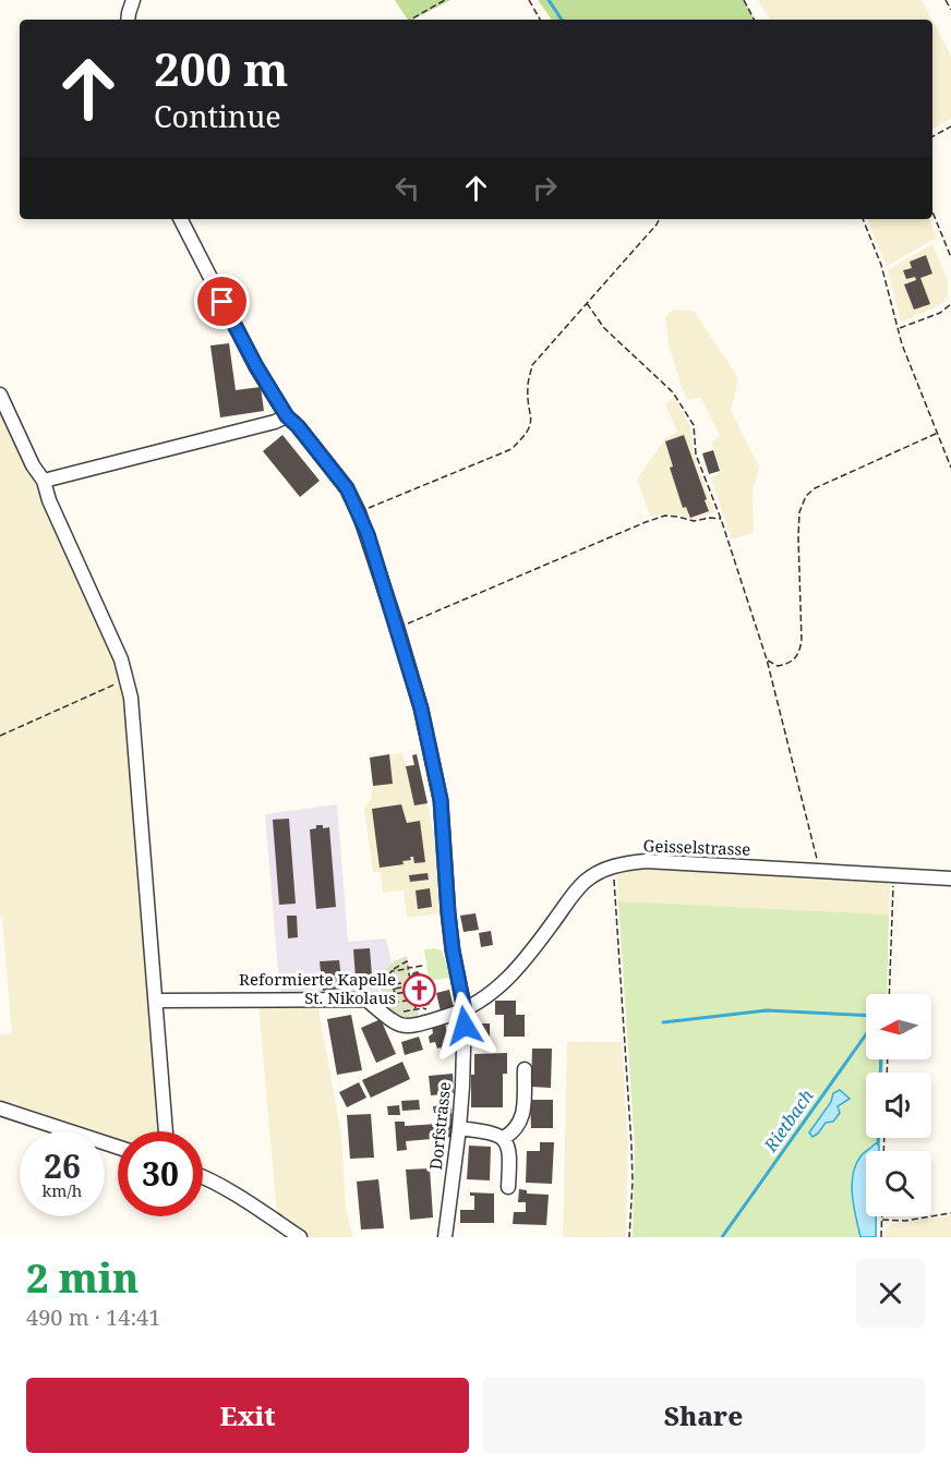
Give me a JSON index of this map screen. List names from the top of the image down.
{
  "streets": {
    "street": ["Geisselstrasse", "Dorfstrasse"]
  },
  "crossings": [
    ["Geisselstrasse", "Dorfstrasse"]
  ],
  "water": ["Rietbach"],
  "places": {
    "church": ["Reformierte Kapelle St. Nikolaus"]
  },
  "north": "left",
  "page": {
    "turn": ["200 m", "Continue"],
    "speed": "26 km/h",
    "limit": "30",
    "heading": ["2 min", "490 m · 14:41"],
    "buttons": ["Exit", "Share"]
  }
}
